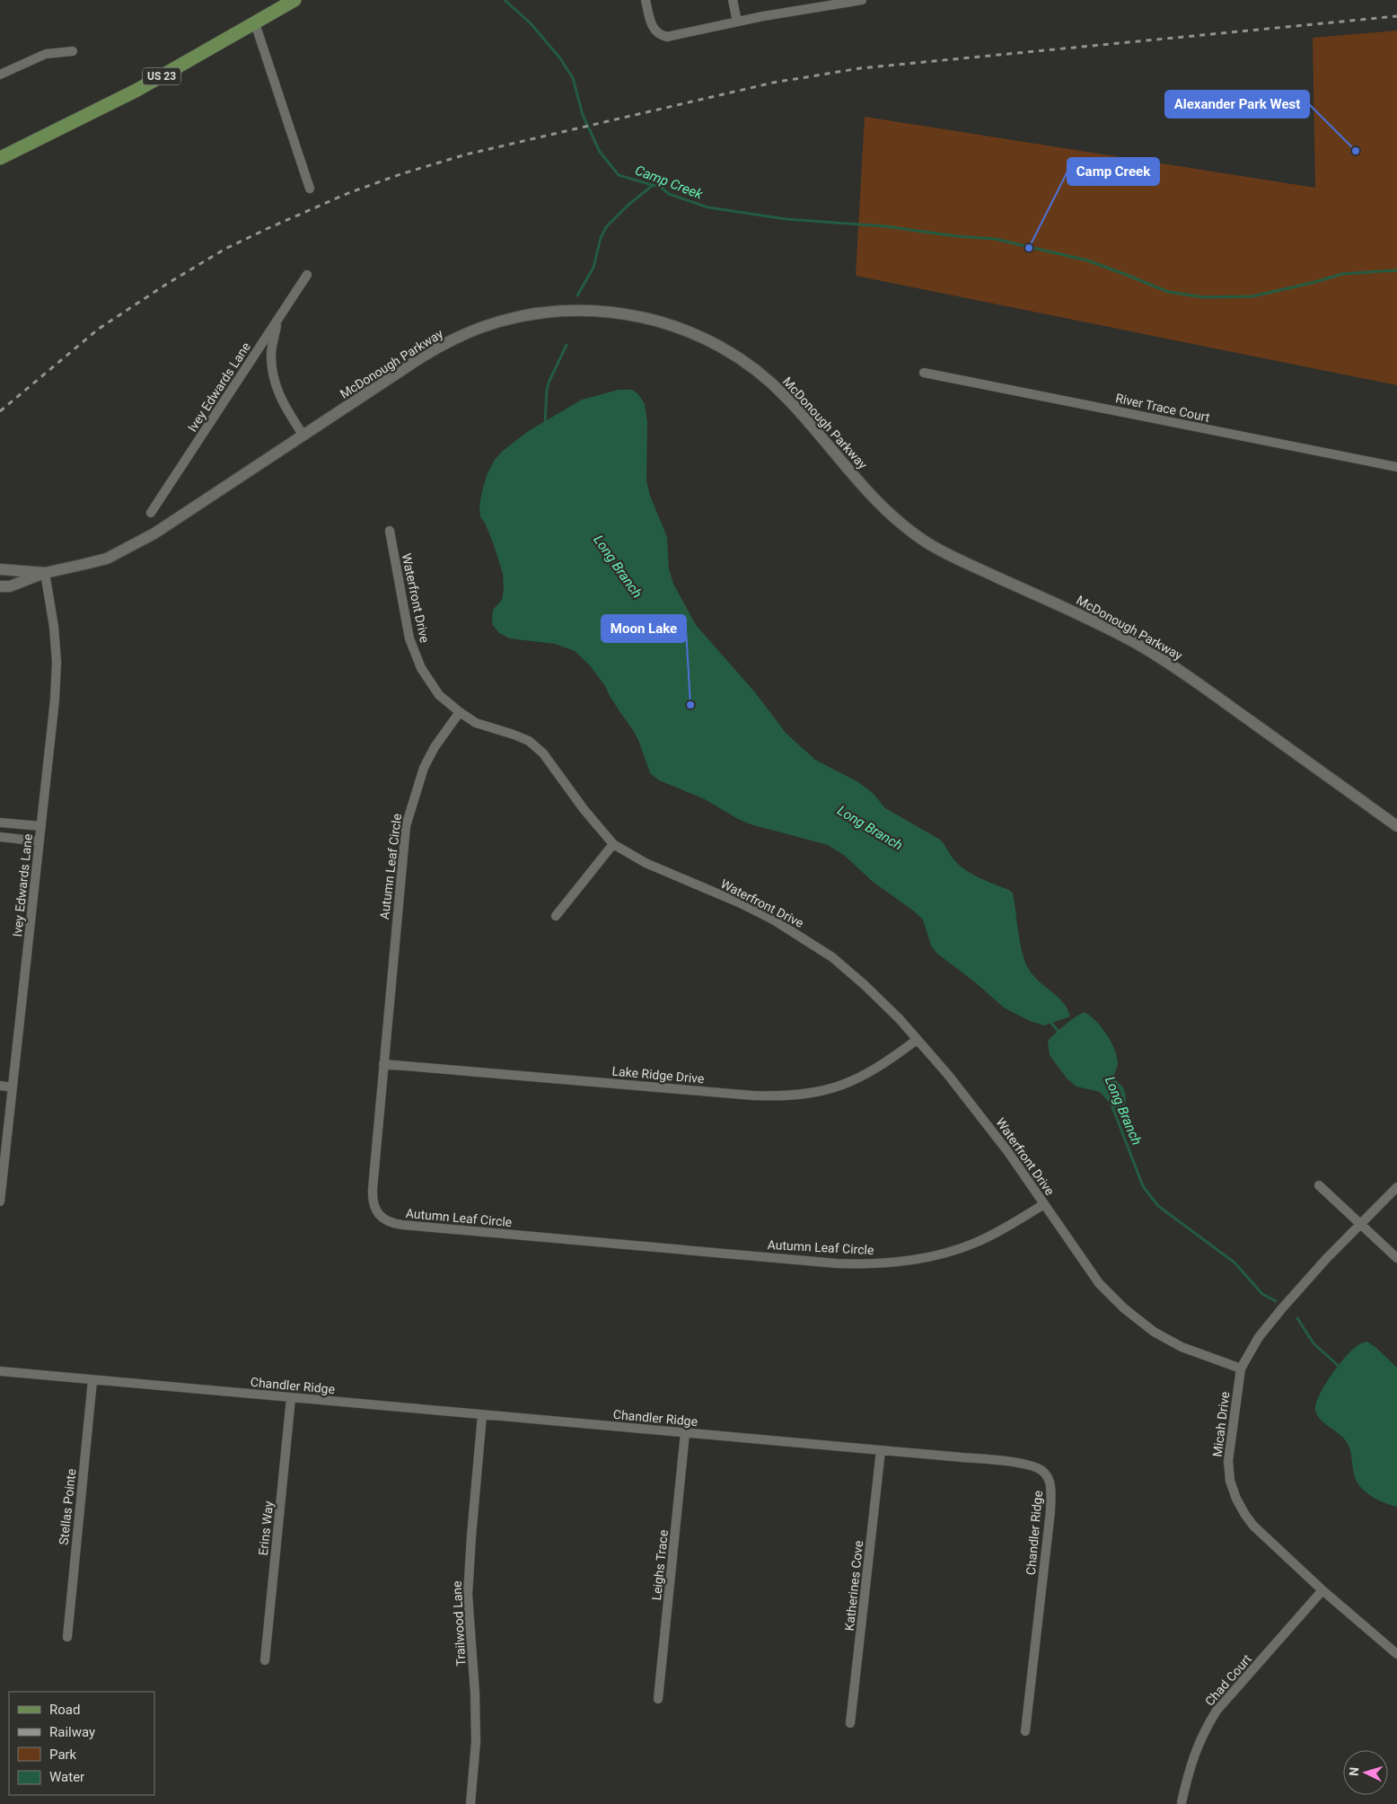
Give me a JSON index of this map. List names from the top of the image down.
{
  "streets": {
    "main road": ["US 23"],
    "street": [
      "McDonough Parkway",
      "Ivey Edwards Lane",
      "River Trace Court",
      "Waterfront Drive",
      "Autumn Leaf Circle",
      "Lake Ridge Drive",
      "Chandler Ridge",
      "Micah Drive",
      "Stellas Pointe",
      "Erins Way",
      "Leighs Trace",
      "Katherines Cove",
      "Trailwood Lane",
      "Chad Court"
    ]
  },
  "crossings": [
    ["McDonough Parkway", "Ivey Edwards Lane"],
    ["Waterfront Drive", "Autumn Leaf Circle"],
    ["Waterfront Drive", "Lake Ridge Drive"],
    ["Waterfront Drive", "Micah Drive"],
    ["Autumn Leaf Circle", "Lake Ridge Drive"],
    ["Chandler Ridge", "Stellas Pointe"],
    ["Chandler Ridge", "Erins Way"],
    ["Chandler Ridge", "Leighs Trace"],
    ["Chandler Ridge", "Katherines Cove"],
    ["Chandler Ridge", "Trailwood Lane"],
    ["Micah Drive", "Chad Court"]
  ],
  "water": ["Camp Creek", "Long Branch"],
  "places": ["Alexander Park West", "Camp Creek", "Moon Lake"],
  "legend": [
    "Road",
    "Railway",
    "Park",
    "Water"
  ],
  "north": "left"
}
